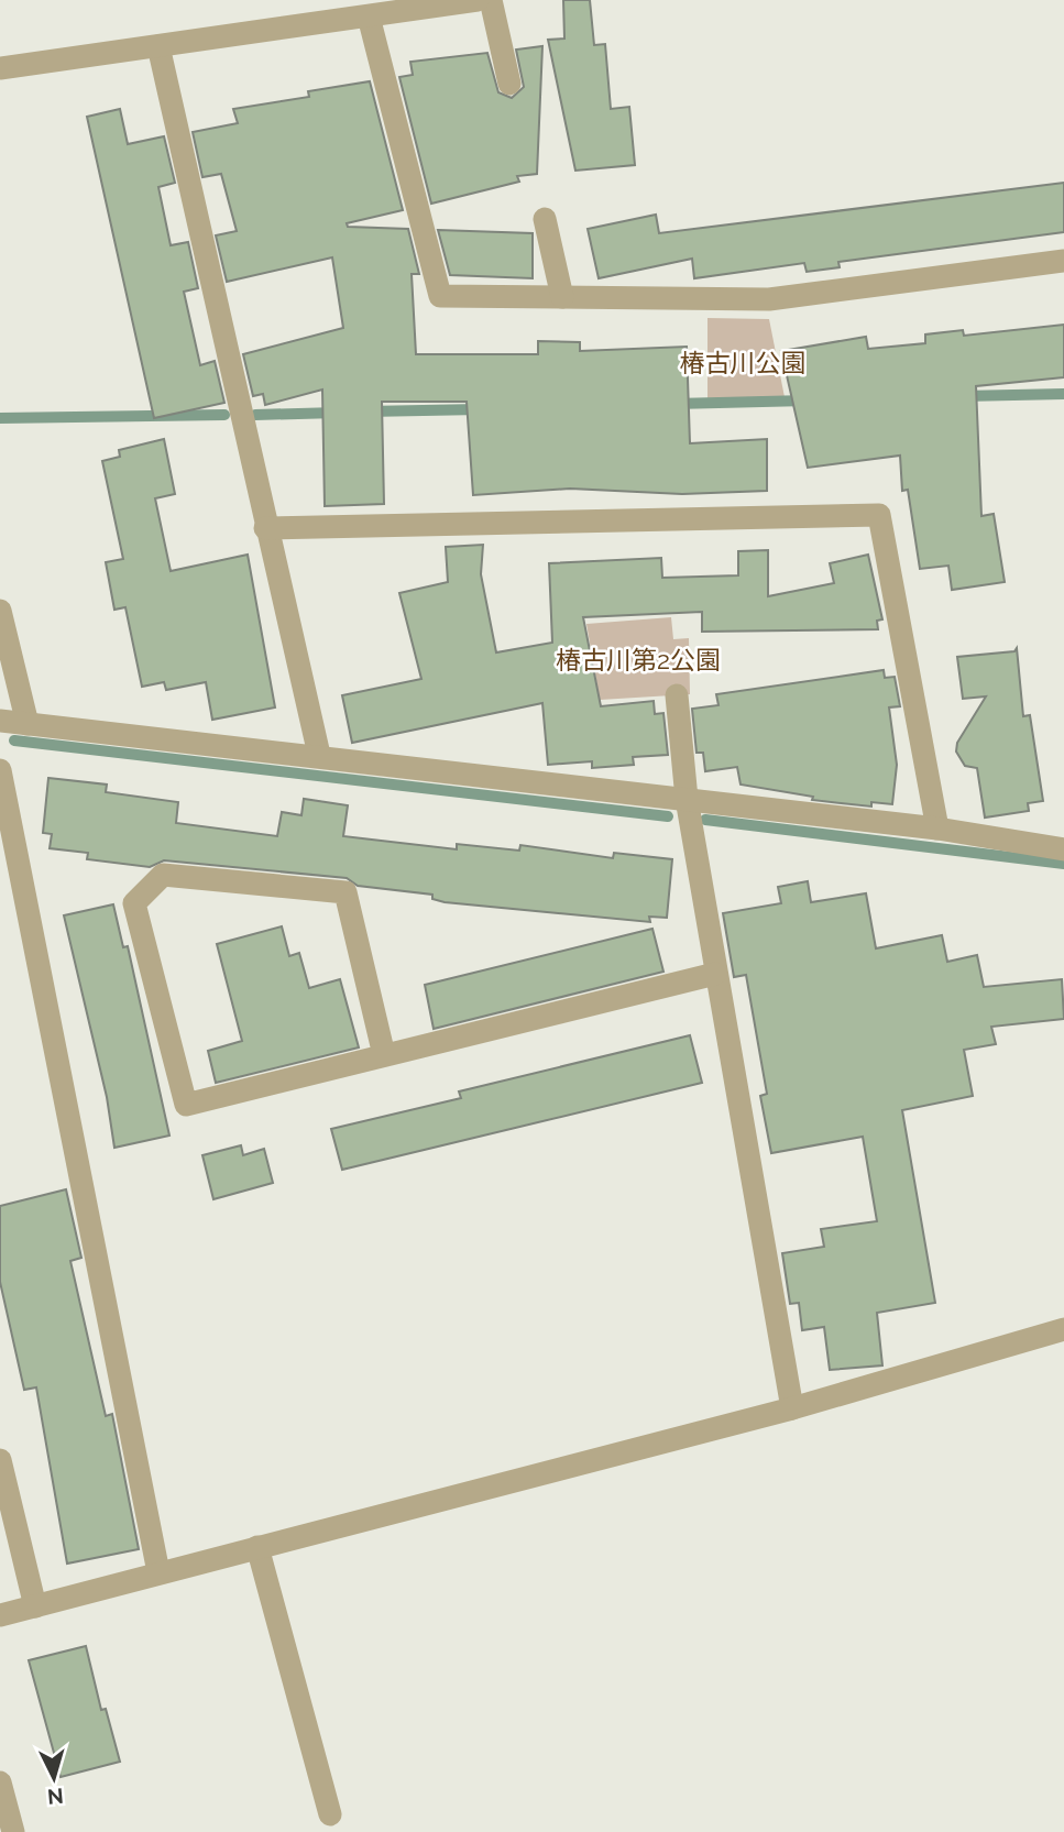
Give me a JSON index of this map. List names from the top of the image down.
{
  "parks": ["椿古川公園", "椿古川第2公園"],
  "north": "bottom"
}
